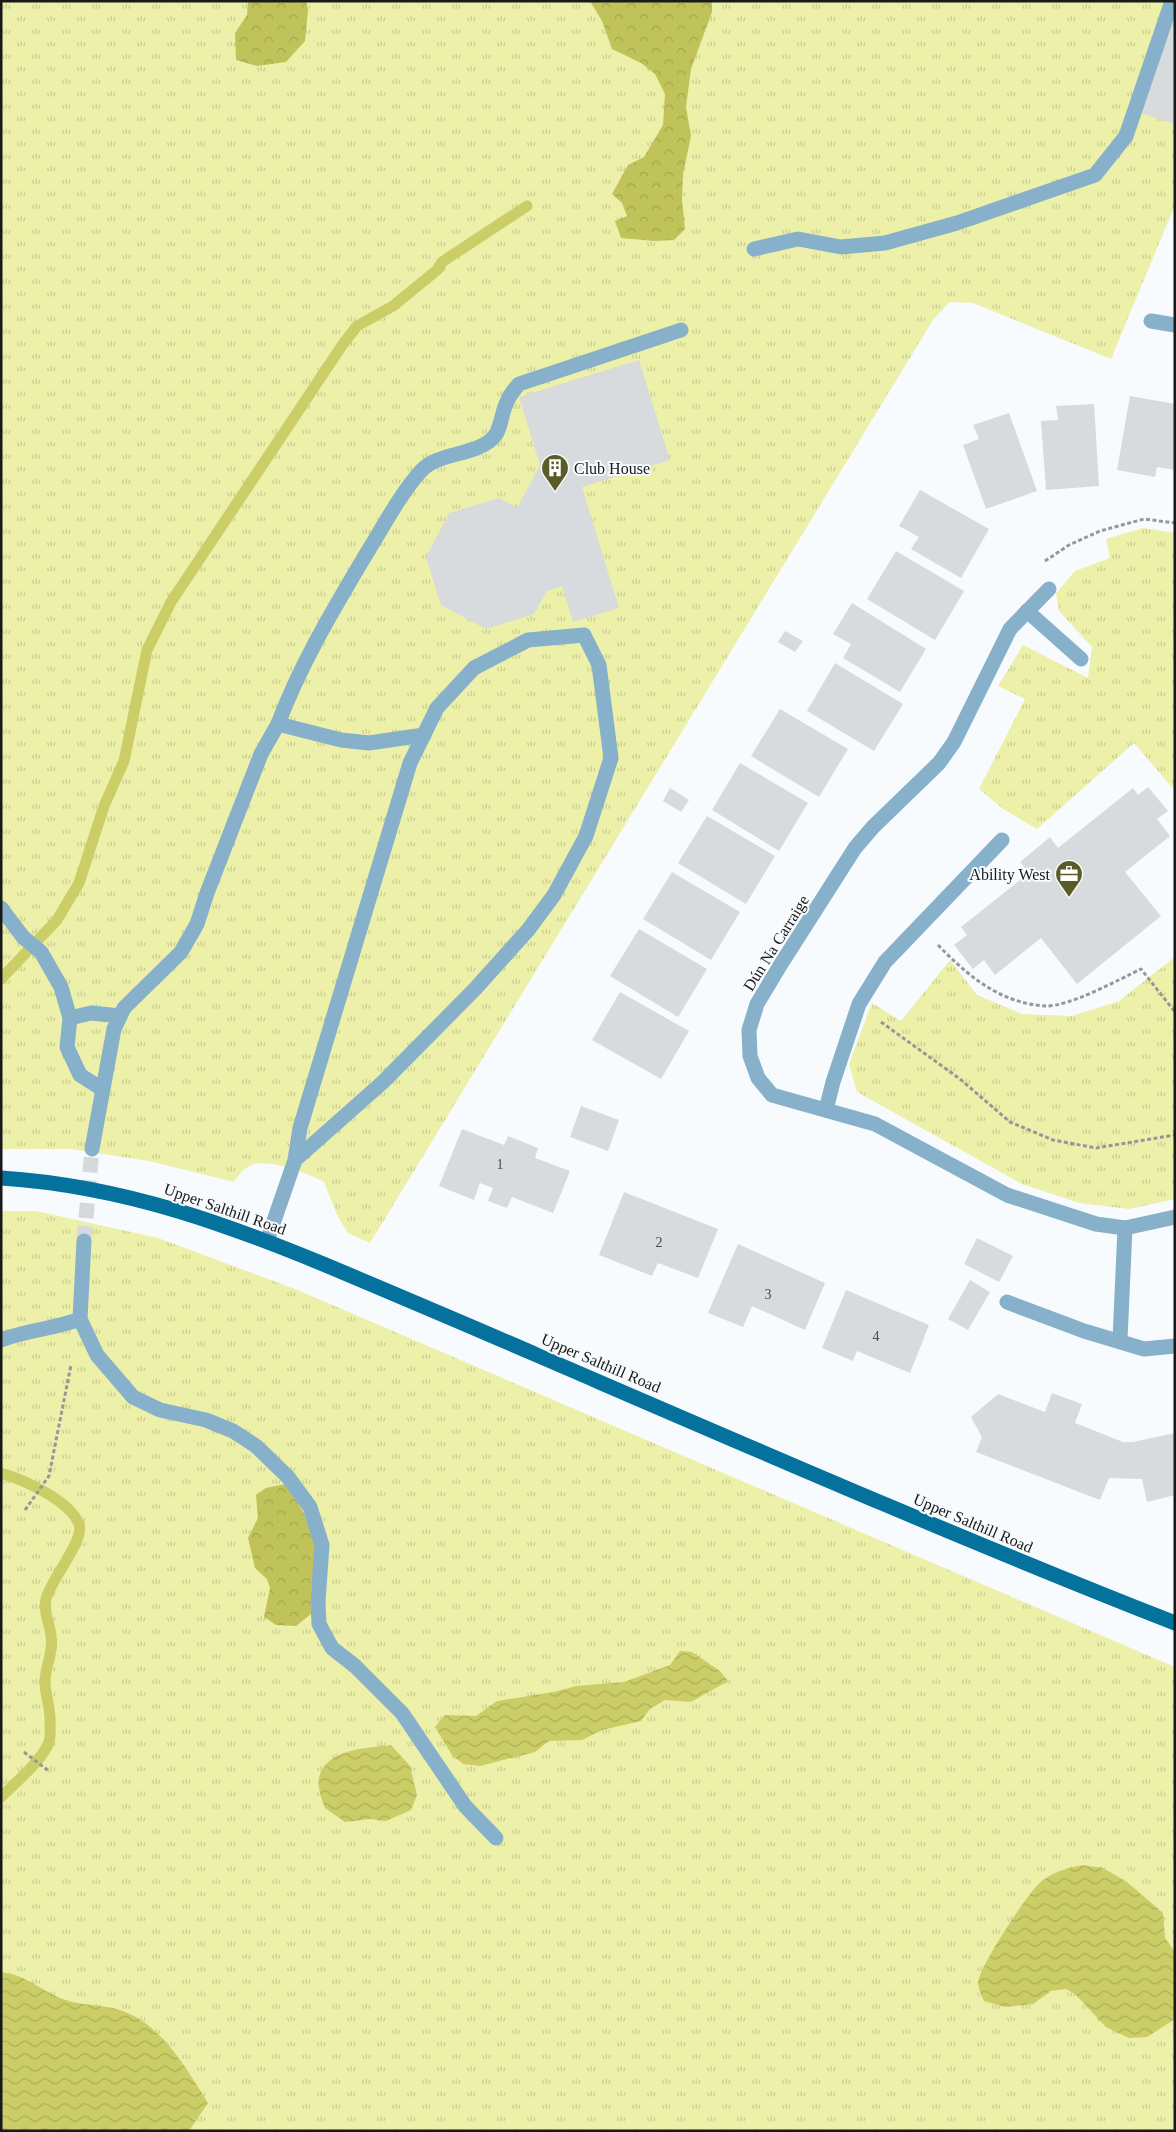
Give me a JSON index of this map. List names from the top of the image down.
{
  "streets": {
    "main road": ["Upper Salthill Road"],
    "street": ["Dún Na Carraige"]
  },
  "places": {
    "building": ["Club House"],
    "office": ["Ability West"]
  },
  "house_numbers": [
    "1",
    "2",
    "3",
    "4"
  ]
}
